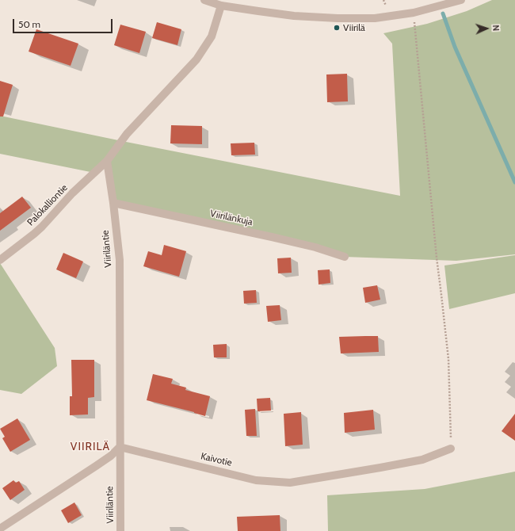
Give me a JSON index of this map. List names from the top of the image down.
{
  "streets": {
    "street": [
      "Palokalliontie",
      "Viirilänkuja",
      "Viiriläntie",
      "Kaivotie"
    ]
  },
  "crossings": [
    ["Palokalliontie", "Viiriläntie"],
    ["Viirilänkuja", "Viiriläntie"],
    ["Viiriläntie", "Kaivotie"]
  ],
  "districts": ["VIIRILÄ"],
  "places": ["Viirilä"],
  "scale_bar": "50 m",
  "north": "right"
}
